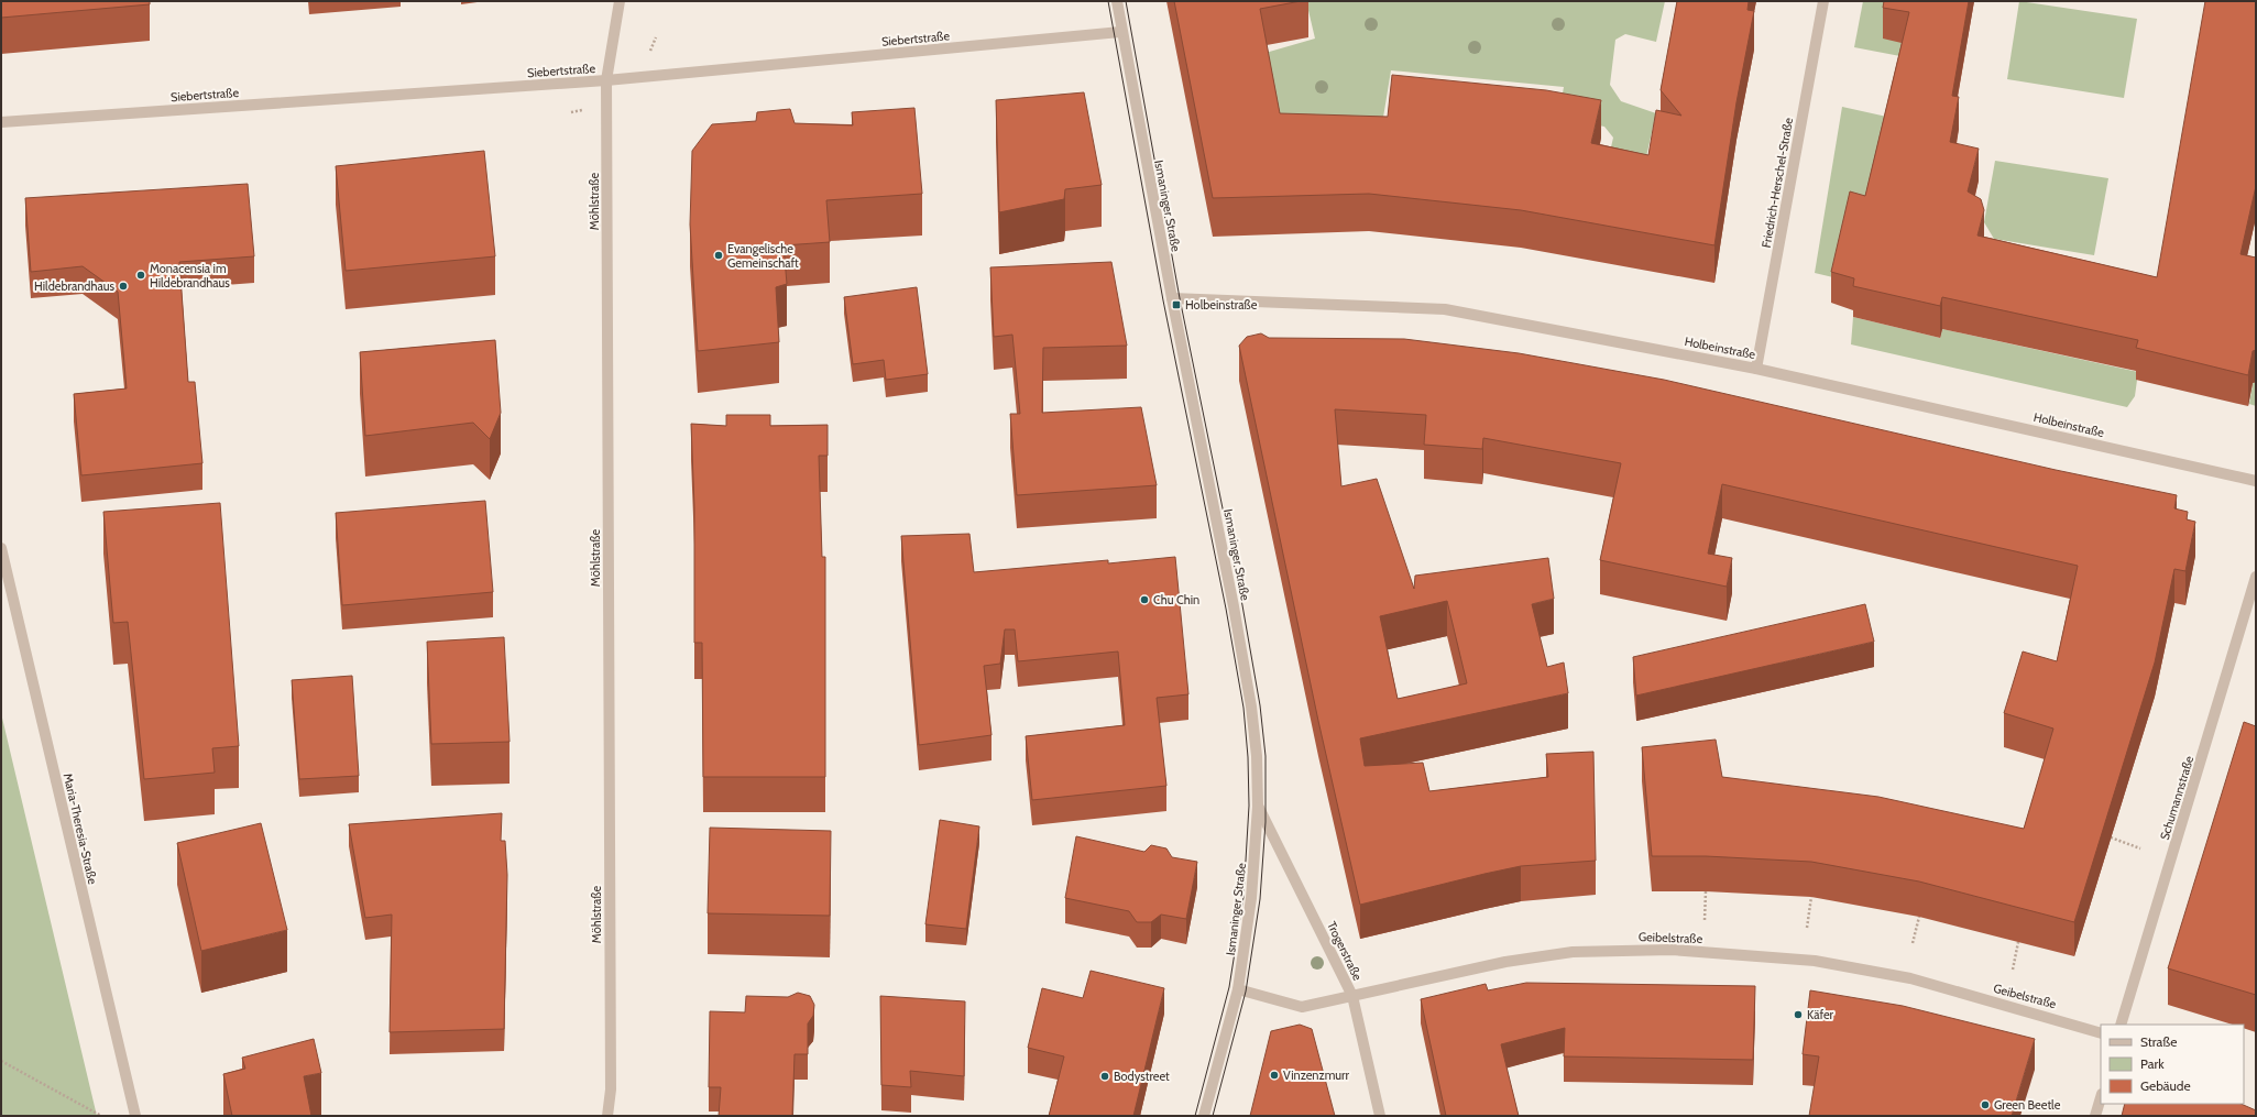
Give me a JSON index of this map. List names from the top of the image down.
{
  "streets": {
    "street": [
      "Siebertstraße",
      "Friedrich-Herschel-Straße",
      "Möhlstraße",
      "Ismaninger Straße",
      "Holbeinstraße",
      "Schumannstraße",
      "Maria-Theresia-Straße",
      "Geibelstraße",
      "Trogerstraße"
    ]
  },
  "crossings": [
    ["Siebertstraße", "Möhlstraße"],
    ["Siebertstraße", "Ismaninger Straße"],
    ["Friedrich-Herschel-Straße", "Holbeinstraße"],
    ["Ismaninger Straße", "Holbeinstraße"],
    ["Ismaninger Straße", "Geibelstraße"],
    ["Ismaninger Straße", "Trogerstraße"],
    ["Geibelstraße", "Trogerstraße"]
  ],
  "places": {
    "other": [
      "Evangelische Gemeinschaft",
      "Monacensia im Hildebrandhaus",
      "Hildebrandhaus",
      "Chu Chin",
      "Käfer",
      "Vinzenzmurr",
      "Bodystreet",
      "Green Beetle"
    ],
    "transit": ["Holbeinstraße"]
  },
  "legend": ["Straße", "Park", "Gebäude"]
}
